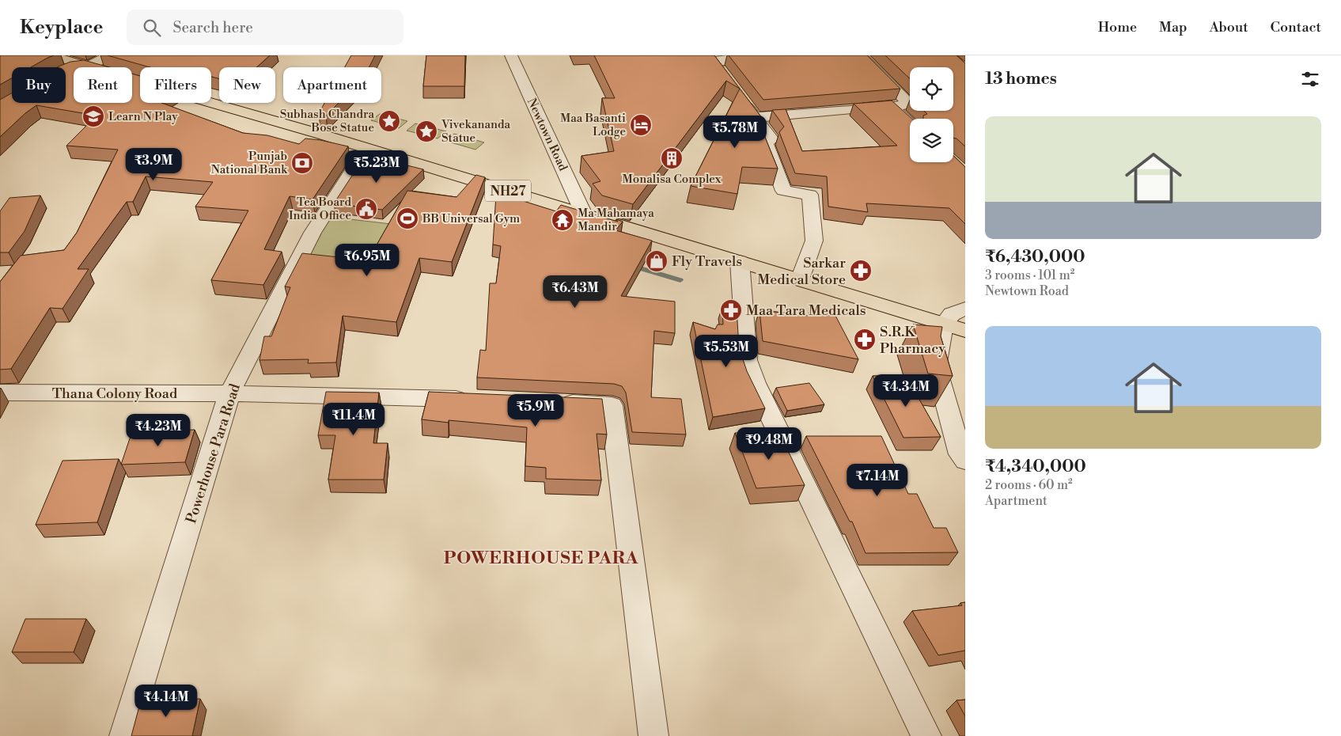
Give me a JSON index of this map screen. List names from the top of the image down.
{
  "streets": {
    "main road": ["NH27"],
    "street": ["Newtown Road", "Thana Colony Road", "Powerhouse Para Road"]
  },
  "crossings": [
    ["Newtown Road", "NH27"],
    ["NH27", "Powerhouse Para Road"],
    ["Thana Colony Road", "Powerhouse Para Road"]
  ],
  "districts": ["POWERHOUSE PARA"],
  "places": {
    "school or university": ["Learn N Play"],
    "place": ["Subhash Chandra Bose Statue", "Vivekananda Statue"],
    "hotel": ["Maa Basanti Lodge"],
    "building": ["Monalisa Complex"],
    "bank": ["Punjab National Bank"],
    "public building": ["Tea Board India Office"],
    "sports": ["BB Universal Gym"],
    "temple": ["Ma Mahamaya Mandir"],
    "shop": ["Fly Travels"],
    "pharmacy": ["Sarkar Medical Store", "Maa Tara Medicals", "S.R.K Pharmacy"]
  },
  "page": {
    "header": "Keyplace",
    "search": "Search here",
    "nav": [
      "Home",
      "Map",
      "About",
      "Contact"
    ],
    "heading": "13 homes",
    "chip": [
      "Buy",
      "Rent",
      "Filters",
      "New",
      "Apartment"
    ],
    "list": [
      {
        "name": "₹6,430,000",
        "note": "3 rooms · 101 m² · Newtown Road"
      },
      {
        "name": "₹4,340,000",
        "note": "2 rooms · 60 m² · Apartment"
      }
    ],
    "price": [
      "₹5.78M",
      "₹3.9M",
      "₹5.23M",
      "₹6.95M",
      "₹6.43M",
      "₹5.53M",
      "₹4.34M",
      "₹5.9M",
      "₹11.4M",
      "₹4.23M",
      "₹9.48M",
      "₹7.14M",
      "₹4.14M"
    ]
  }
}
